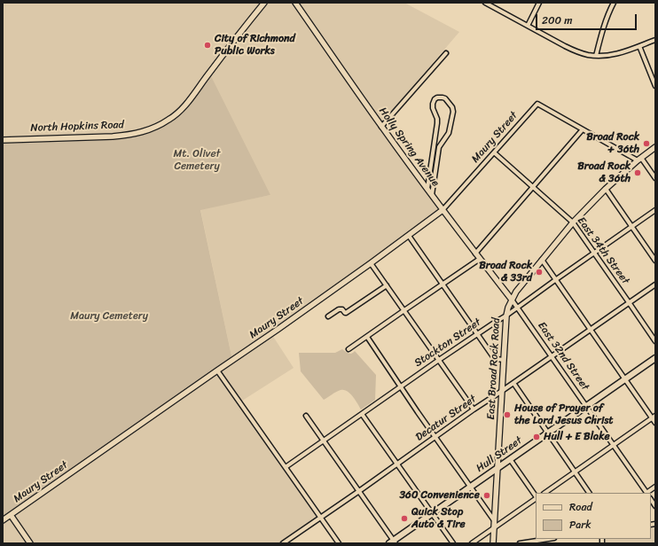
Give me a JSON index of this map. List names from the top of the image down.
{
  "streets": {
    "main road": ["Hull Street"],
    "street": [
      "North Hopkins Road",
      "Maury Street",
      "Holly Spring Avenue",
      "East 34th Street",
      "Stockton Street",
      "East 32nd Street",
      "East Broad Rock Road",
      "Decatur Street"
    ]
  },
  "crossings": [
    ["Maury Street", "Holly Spring Avenue"],
    ["Maury Street", "East 34th Street"],
    ["Holly Spring Avenue", "East 32nd Street"],
    ["Holly Spring Avenue", "East Broad Rock Road"],
    ["East 34th Street", "Stockton Street"],
    ["East 34th Street", "East Broad Rock Road"],
    ["East 34th Street", "Decatur Street"],
    ["Stockton Street", "East 32nd Street"],
    ["Stockton Street", "East Broad Rock Road"],
    ["East 32nd Street", "East Broad Rock Road"],
    ["East 32nd Street", "Decatur Street"],
    ["East 32nd Street", "Hull Street"],
    ["East Broad Rock Road", "Decatur Street"],
    ["East Broad Rock Road", "Hull Street"]
  ],
  "parks": ["Mt. Olivet Cemetery", "Maury Cemetery"],
  "places": [
    "City of Richmond Public Works",
    "Broad Rock + 36th",
    "Broad Rock & 36th",
    "Broad Rock & 33rd",
    "House of Prayer of the Lord Jesus Christ",
    "Hull + E Blake",
    "360 Convenience",
    "Quick Stop Auto & Tire"
  ],
  "legend": ["Road", "Park"],
  "scale_bar": "200 m"
}
